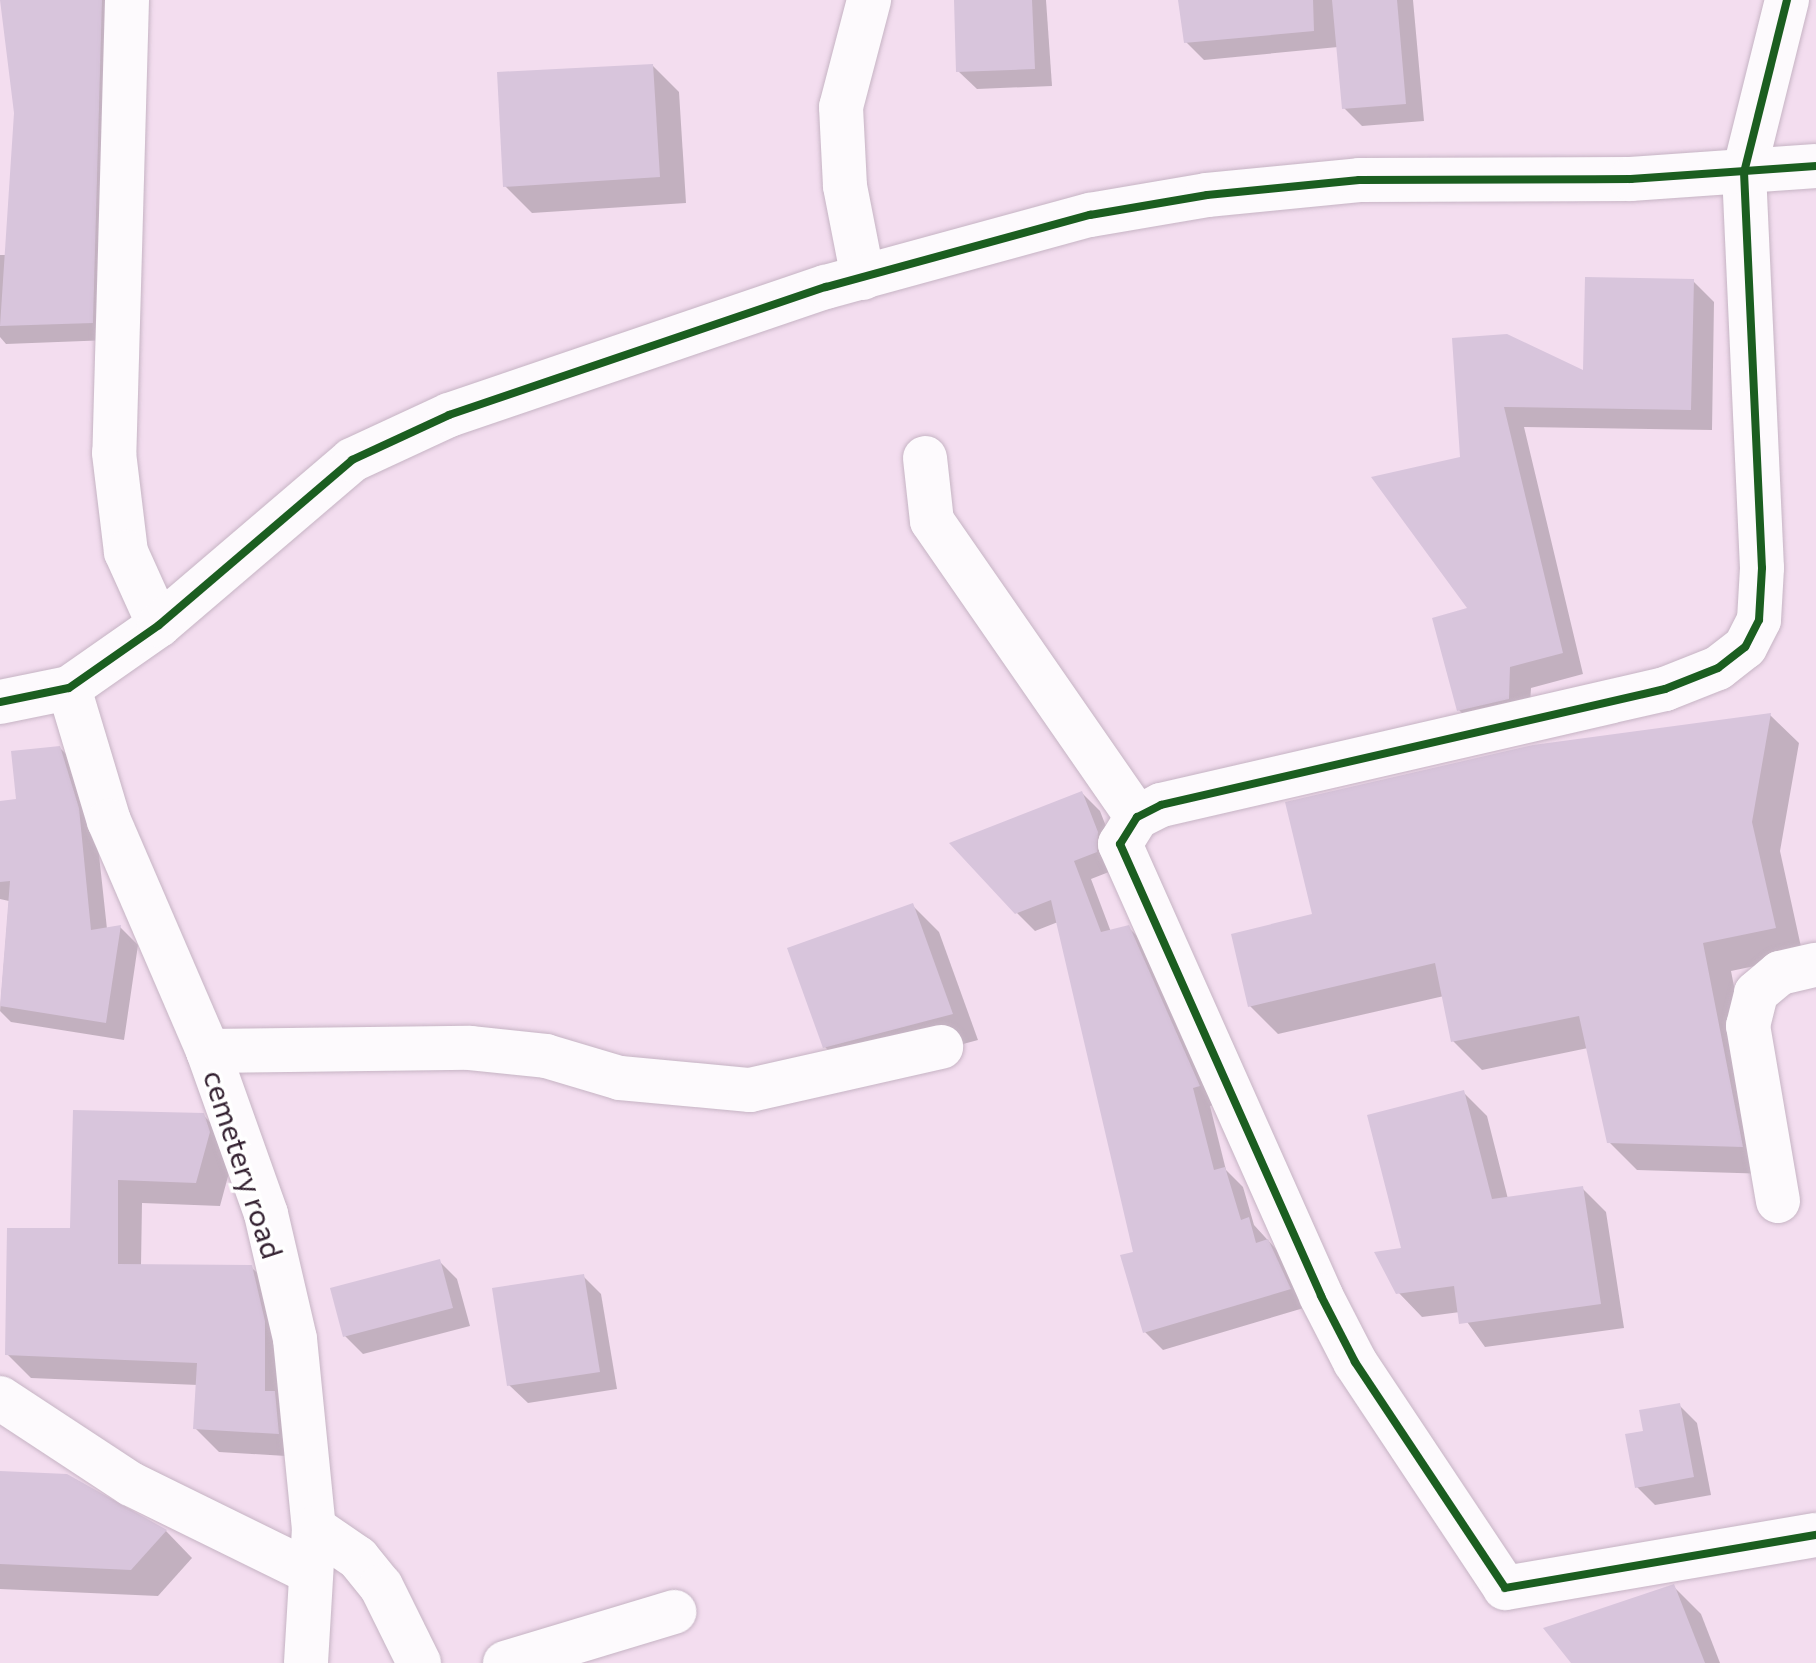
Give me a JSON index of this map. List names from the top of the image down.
{
  "streets": {
    "street": ["cemetery road"]
  }
}
